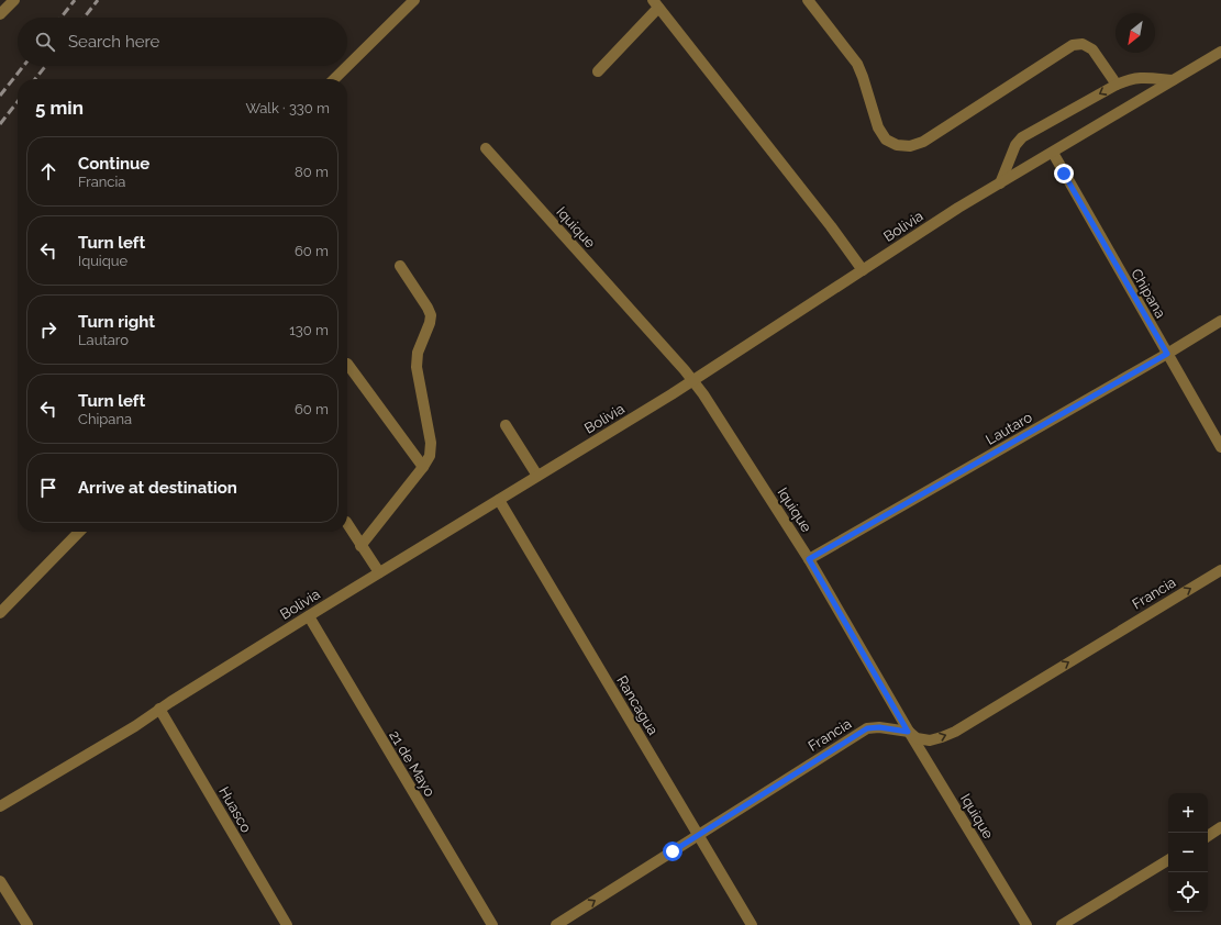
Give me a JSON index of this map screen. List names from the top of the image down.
{
  "streets": {
    "street": [
      "Bolivia",
      "Iquique",
      "Chipana",
      "Lautaro",
      "Francia",
      "Rancagua",
      "21 de Mayo",
      "Huasco"
    ]
  },
  "crossings": [
    ["Bolivia", "Iquique"],
    ["Bolivia", "Chipana"],
    ["Bolivia", "Rancagua"],
    ["Bolivia", "21 de Mayo"],
    ["Bolivia", "Huasco"],
    ["Iquique", "Lautaro"],
    ["Iquique", "Francia"],
    ["Chipana", "Lautaro"],
    ["Francia", "Rancagua"]
  ],
  "one_way": ["Francia"],
  "north": "bottom left",
  "page": {
    "search": "Search here",
    "heading": ["5 min", "Walk · 330 m"],
    "list": [
      ["Continue", "Francia", "80 m"],
      ["Turn left", "Iquique", "60 m"],
      ["Turn right", "Lautaro", "130 m"],
      ["Turn left", "Chipana", "60 m"],
      "Arrive at destination"
    ],
    "map_buttons": ["+", "−"]
  }
}
